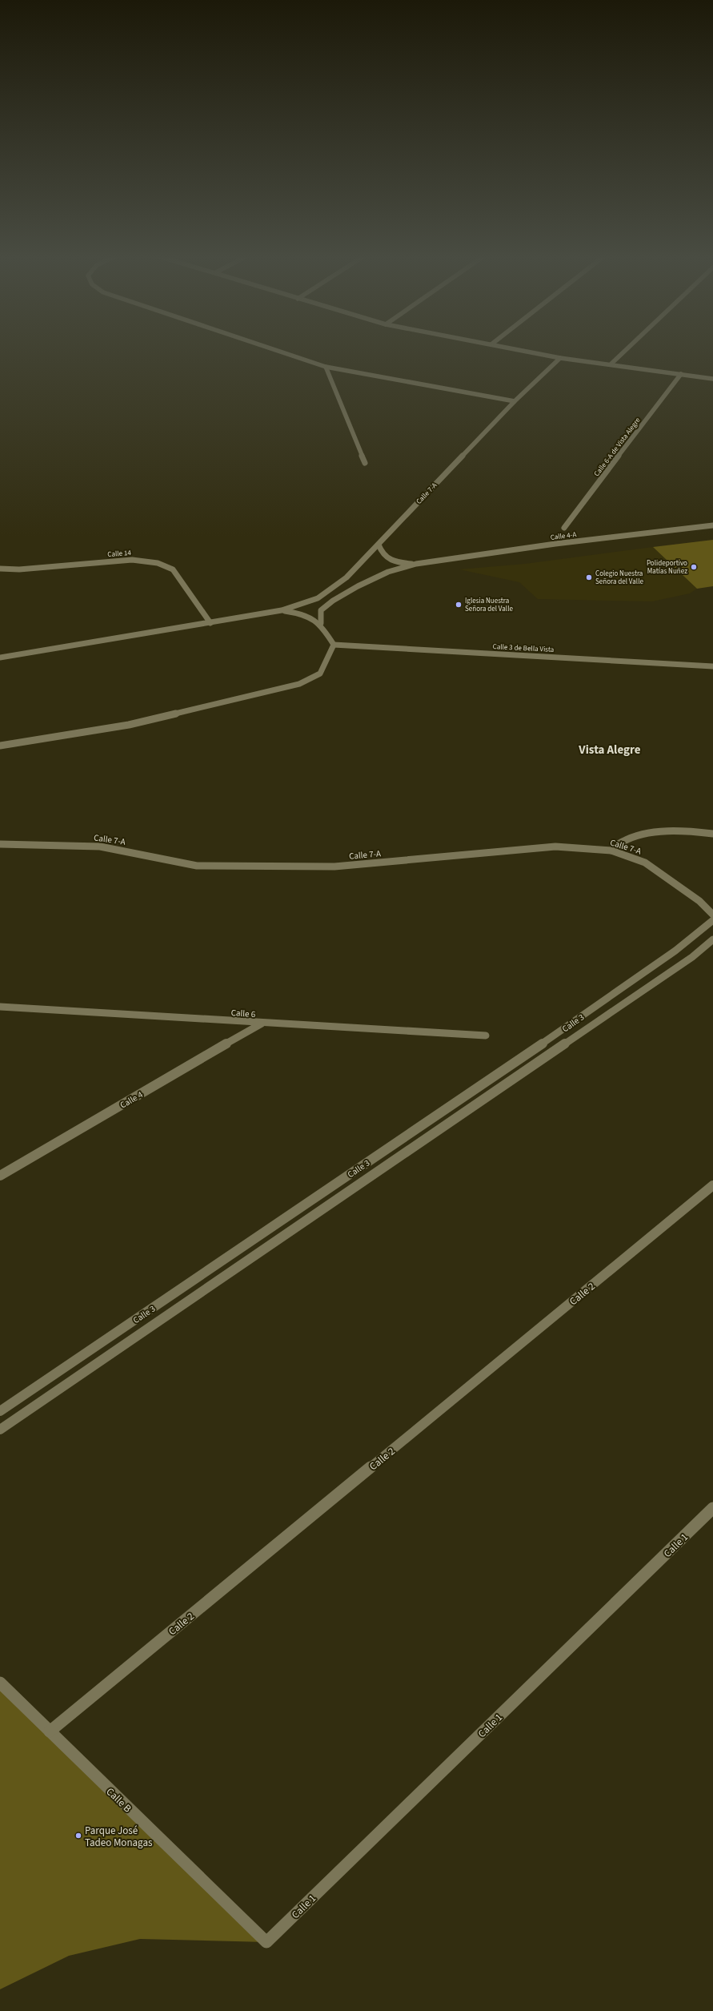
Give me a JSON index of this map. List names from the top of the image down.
{
  "streets": {
    "street": [
      "Calle 6-A de Vista Alegre",
      "Calle 7-A",
      "Calle 4-A",
      "Calle 14",
      "Calle 3 de Bella Vista",
      "Calle 6",
      "Calle 3",
      "Calle 4",
      "Calle 2",
      "Calle 1",
      "Calle B"
    ]
  },
  "crossings": [
    ["Calle 7-A", "Calle 14"],
    ["Calle 6", "Calle 4"],
    ["Calle 2", "Calle B"],
    ["Calle 1", "Calle B"]
  ],
  "districts": ["Vista Alegre"],
  "places": [
    "Polideportivo Matías Nuñez",
    "Colegio Nuestra Señora del Valle",
    "Iglesia Nuestra Señora del Valle",
    "Parque José Tadeo Monagas"
  ]
}
